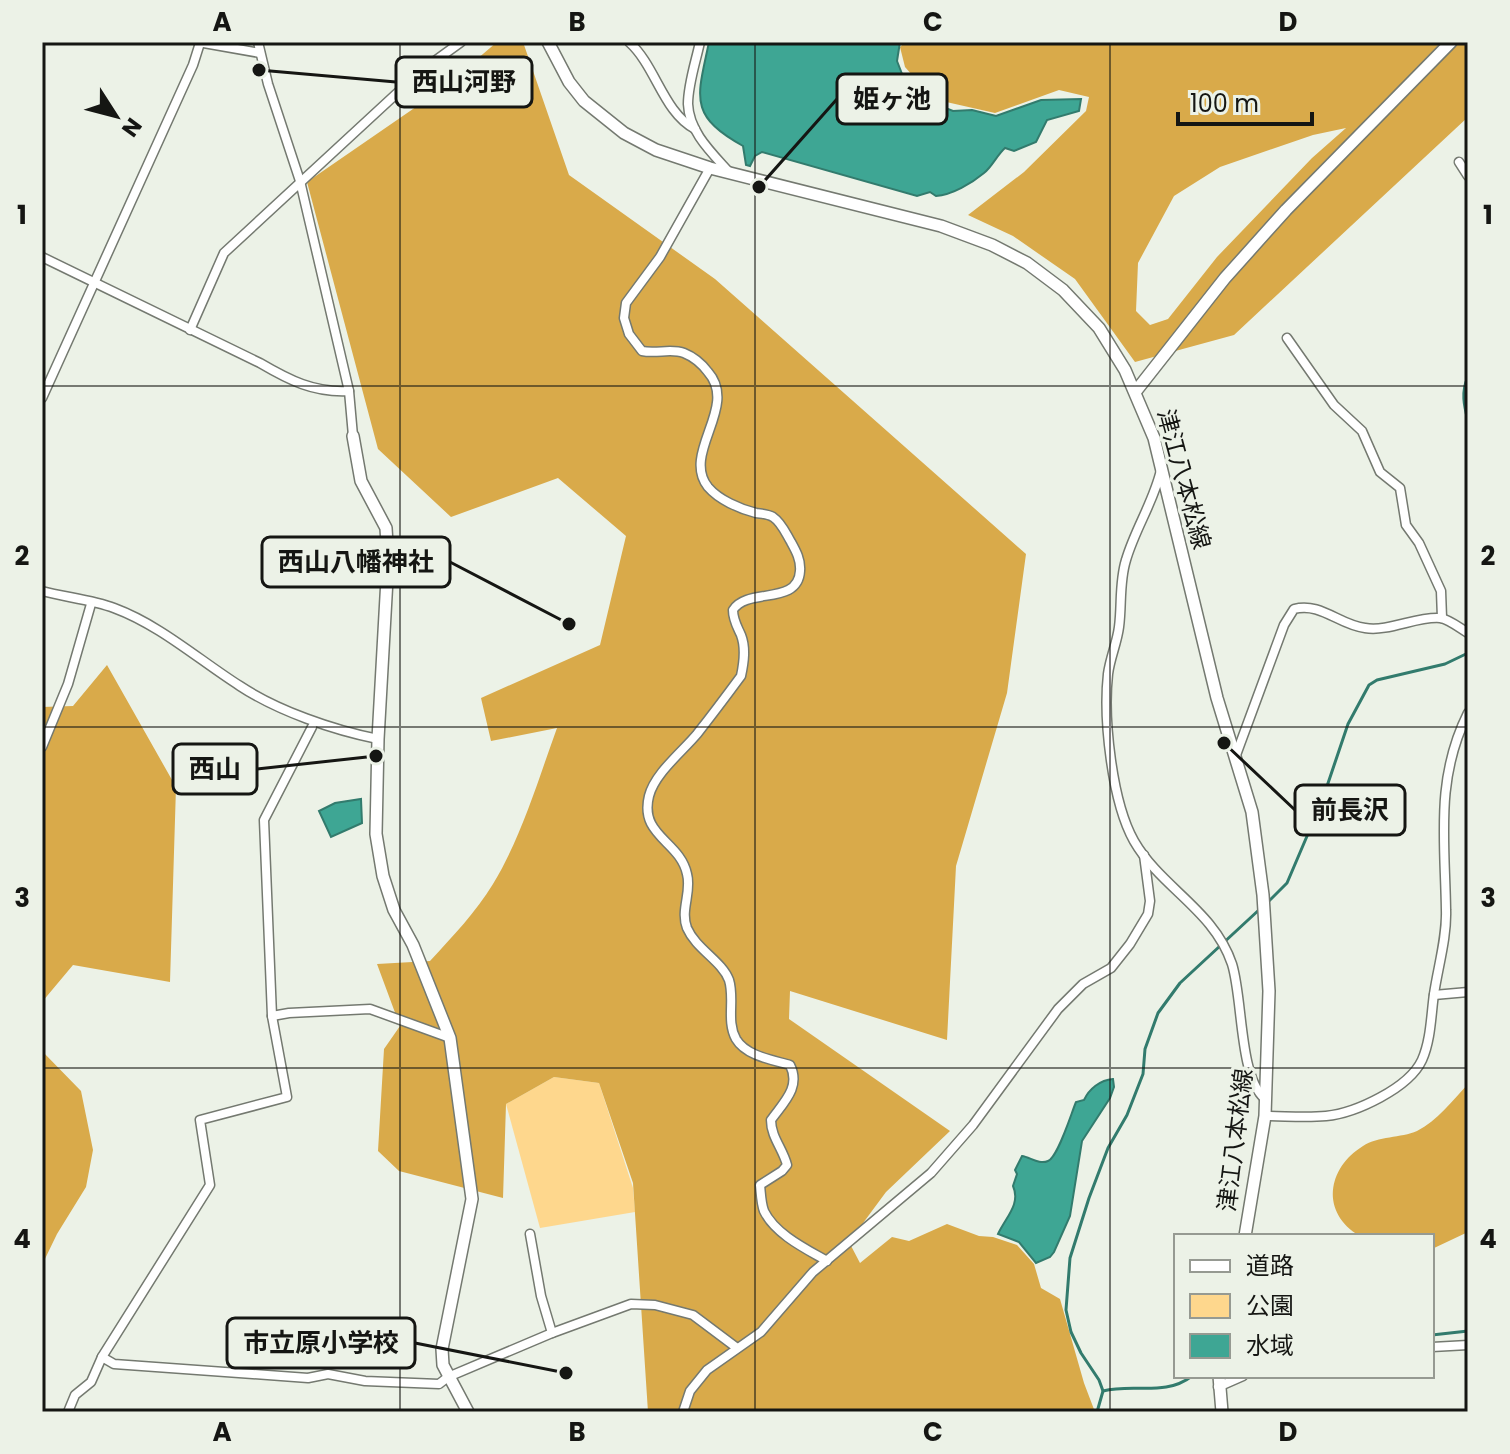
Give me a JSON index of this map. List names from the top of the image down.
{
  "streets": {
    "main road": ["津江八本松線"]
  },
  "places": [
    "西山河野",
    "姫ヶ池",
    "西山八幡神社",
    "前長沢",
    "西山",
    "市立原小学校"
  ],
  "legend": ["道路", "公園", "水域"],
  "scale_bar": "100 m",
  "north": "bottom right",
  "grid": {
    "columns": [
      "A",
      "B",
      "C",
      "D"
    ],
    "rows": [
      "1",
      "2",
      "3",
      "4"
    ]
  }
}
